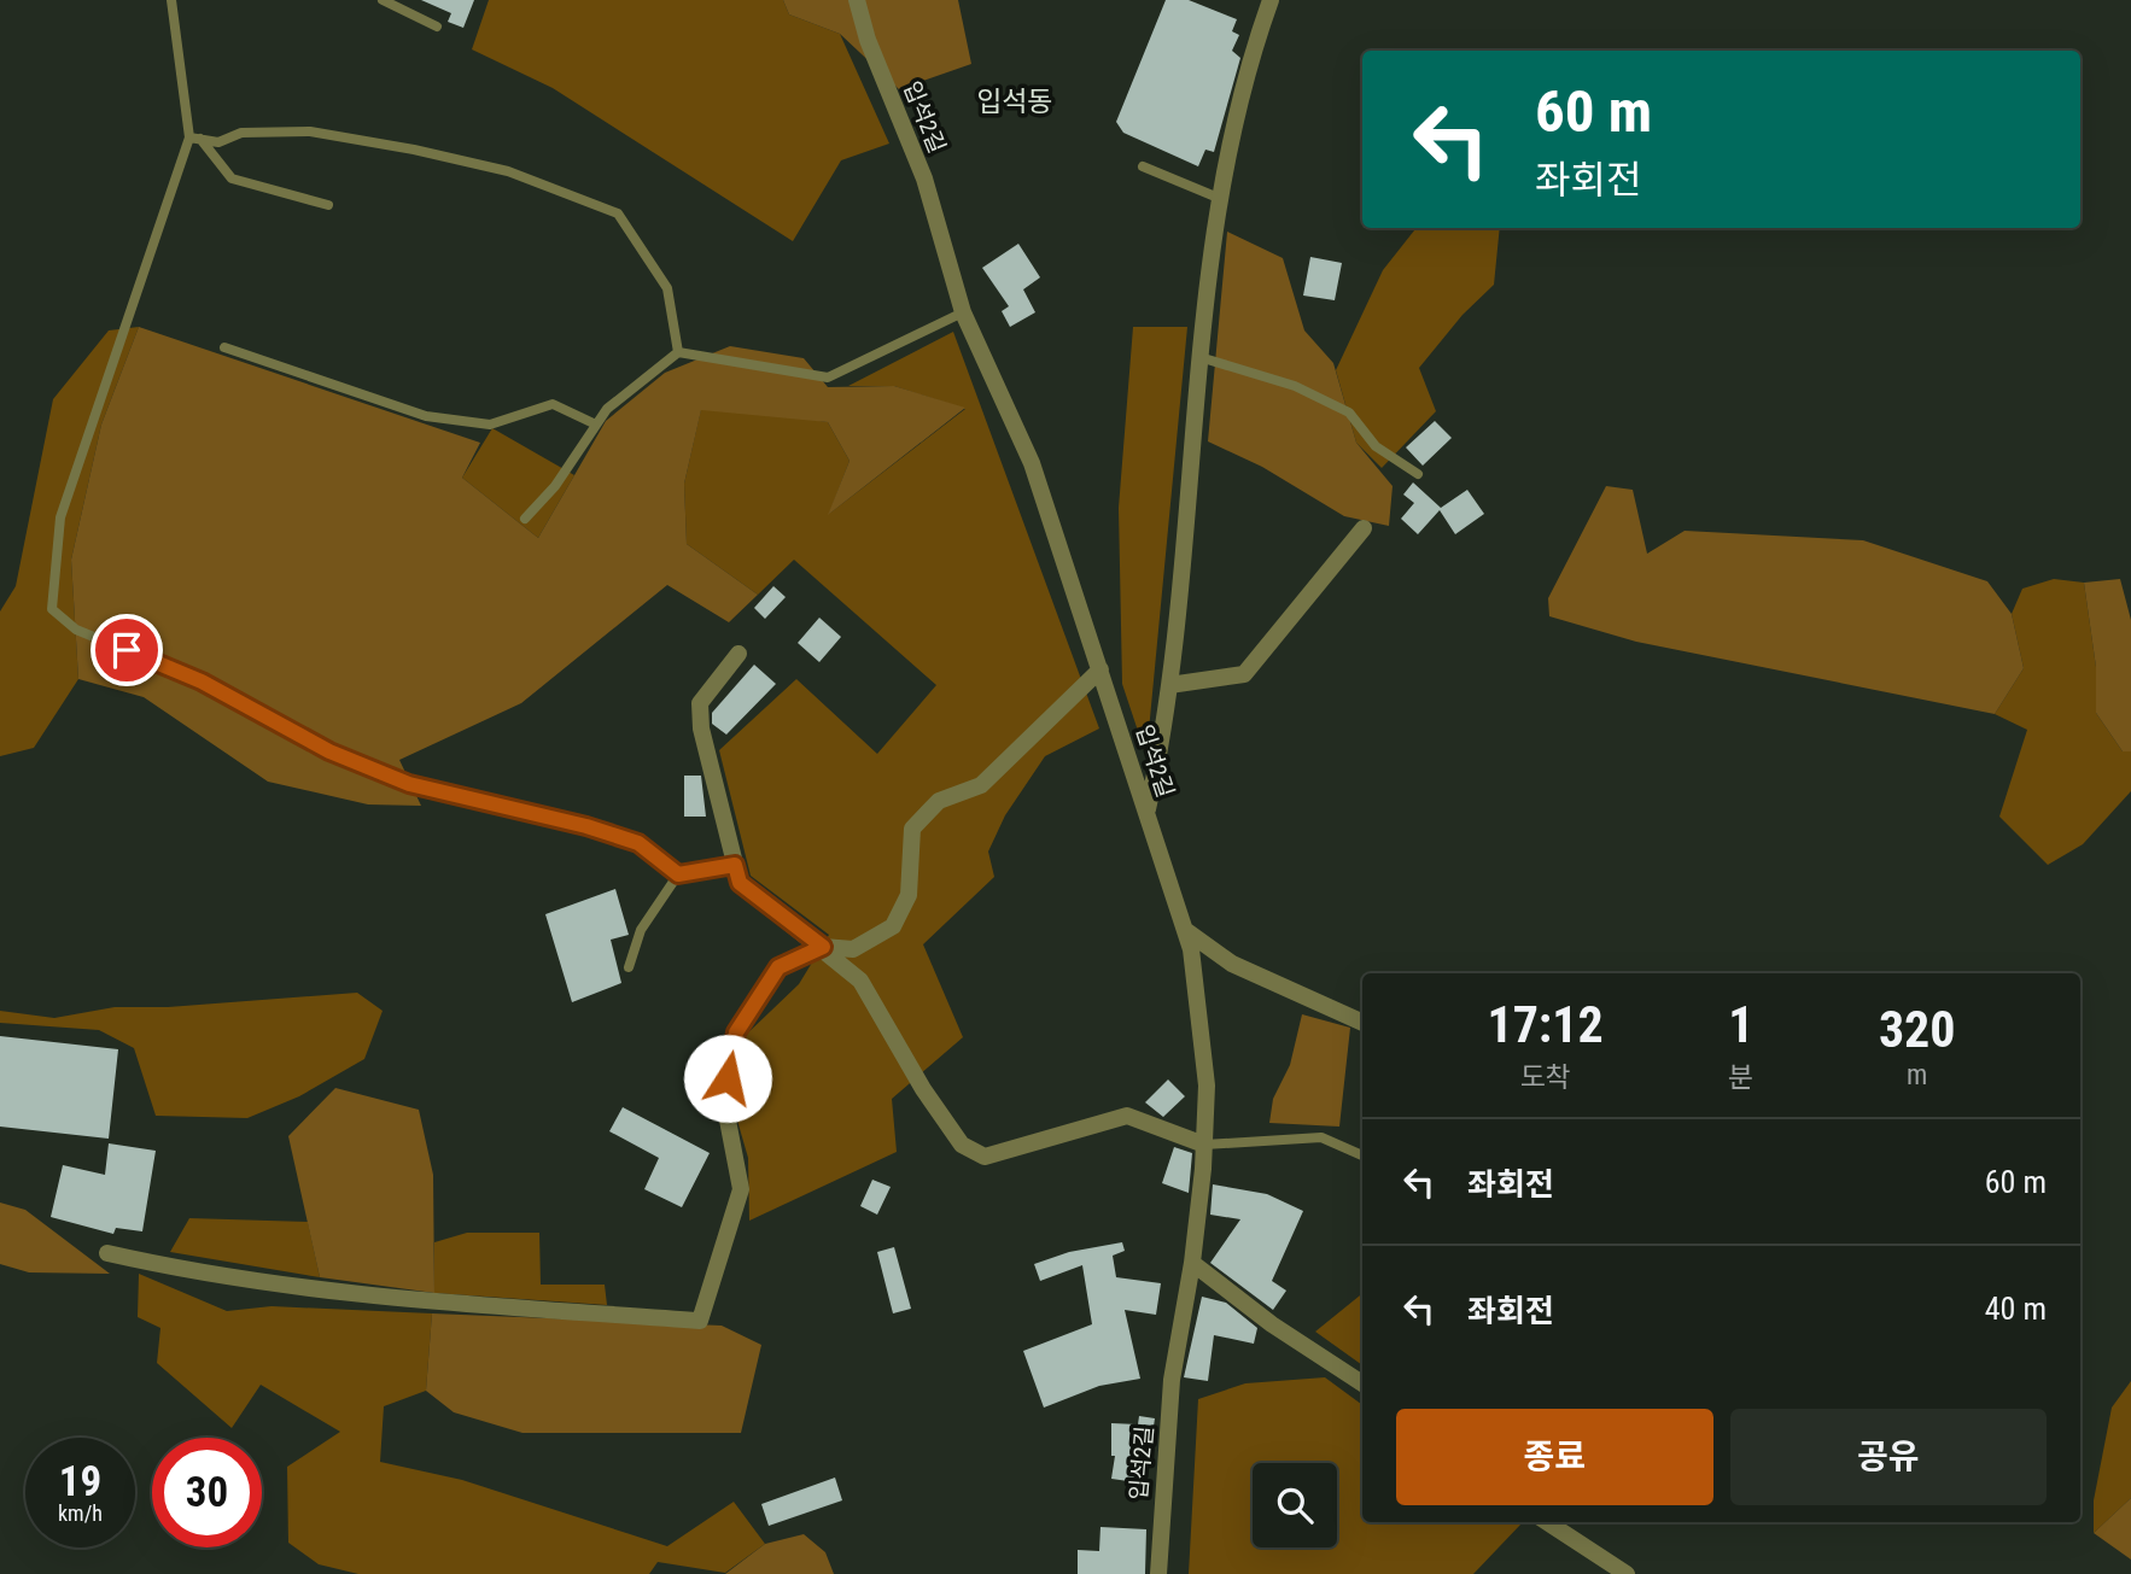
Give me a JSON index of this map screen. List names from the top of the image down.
{
  "streets": {
    "street": ["입석2길"]
  },
  "districts": ["입석동"],
  "page": {
    "turn": ["60 m", "좌회전"],
    "eta": [
      "17:12",
      "도착",
      "1",
      "분",
      "320",
      "m"
    ],
    "list": [
      {
        "name": "좌회전",
        "value": "60 m"
      },
      {
        "name": "좌회전",
        "value": "40 m"
      }
    ],
    "buttons": ["종료", "공유"],
    "speed": "19 km/h",
    "limit": "30"
  }
}
